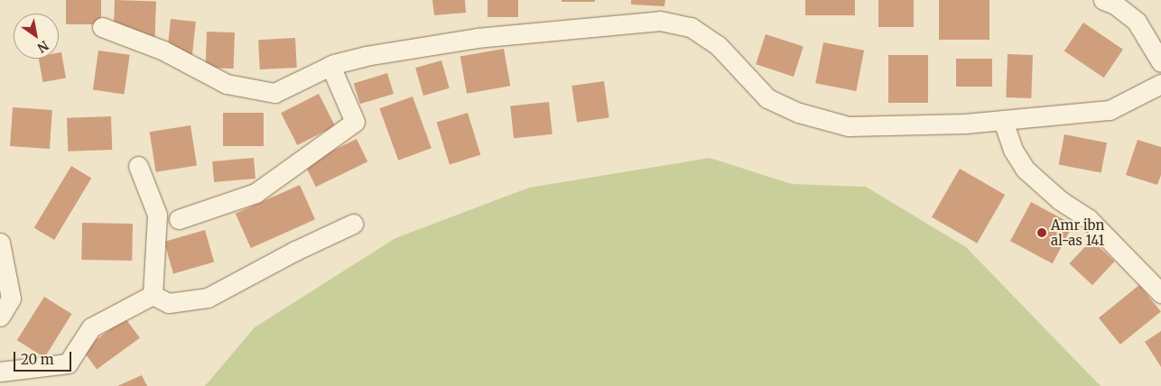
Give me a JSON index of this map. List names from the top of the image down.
{
  "places": ["Amr ibn al-as 141"],
  "scale_bar": "20 m",
  "north": "bottom right"
}
